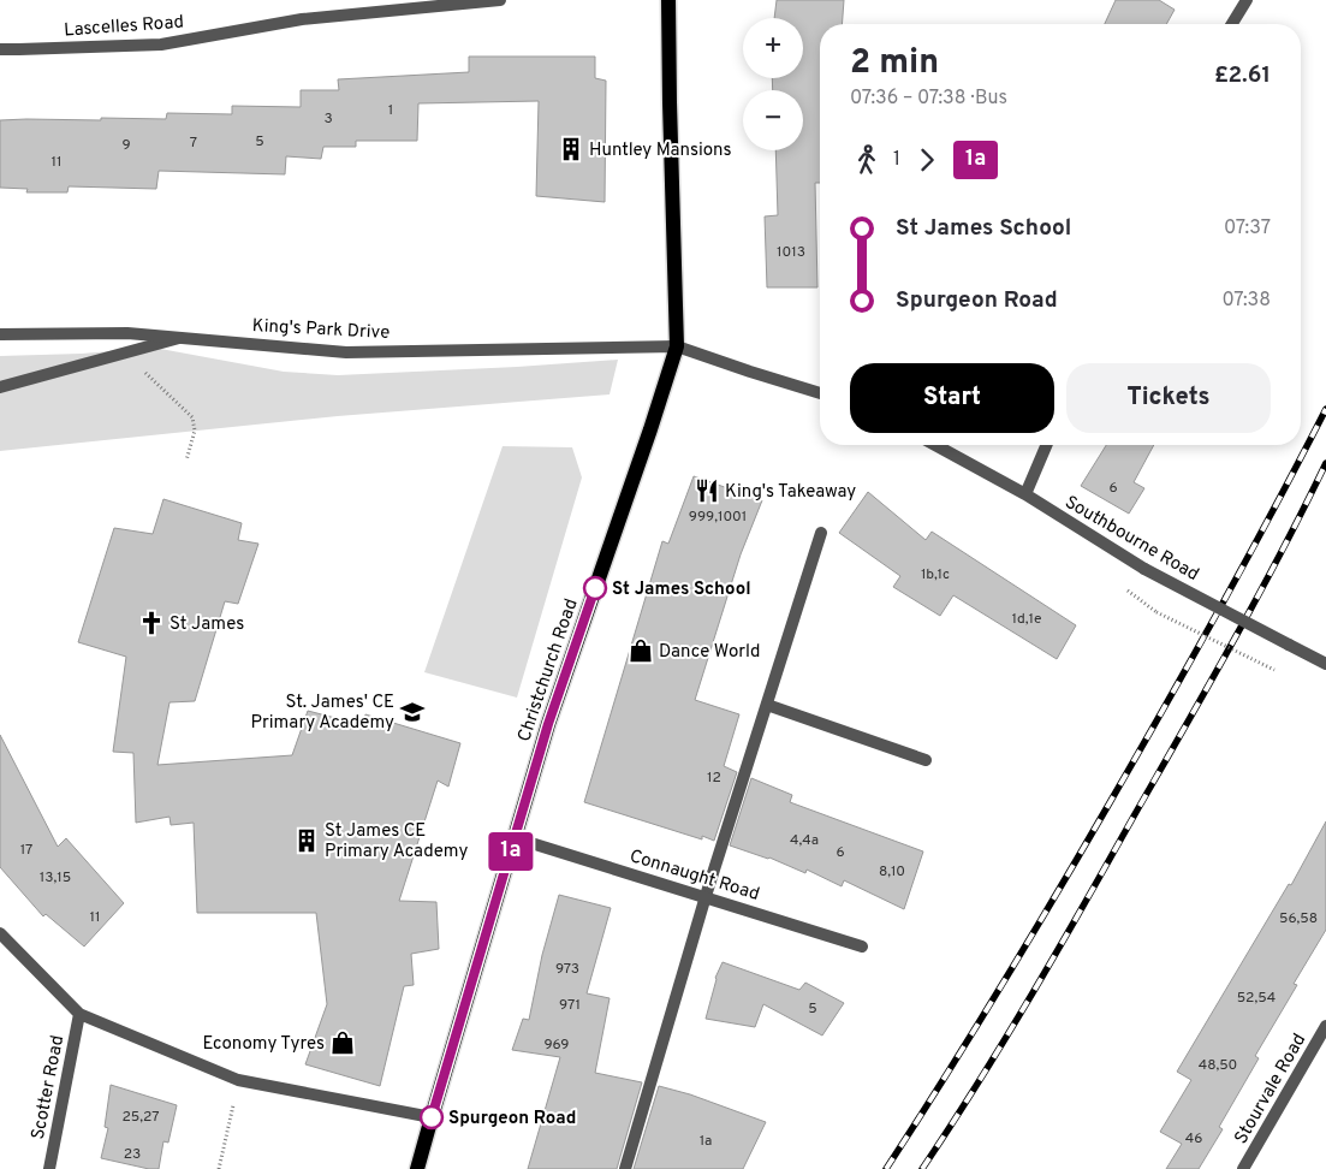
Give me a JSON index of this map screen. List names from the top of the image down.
{
  "streets": {
    "main road": ["Christchurch Road"],
    "street": [
      "Lascelles Road",
      "King's Park Drive",
      "Southbourne Road",
      "Connaught Road",
      "Scotter Road",
      "Stourvale Road"
    ]
  },
  "crossings": [
    ["King's Park Drive", "Christchurch Road"],
    ["Christchurch Road", "Connaught Road"]
  ],
  "places": {
    "building": ["Huntley Mansions", "St James CE Primary Academy"],
    "restaurant": ["King's Takeaway"],
    "other": ["St James School", "Spurgeon Road"],
    "church": ["St James"],
    "shop": ["Dance World", "Economy Tyres"],
    "school or university": ["St. James' CE Primary Academy"]
  },
  "lines": ["bus line 1a"],
  "house_numbers": [
    "1",
    "3",
    "5",
    "7",
    "9",
    "11",
    "1013",
    "6",
    "999,1001",
    "1b,1c",
    "1d,1e",
    "12",
    "4,4a",
    "17",
    "6",
    "8,10",
    "13,15",
    "11",
    "56,58",
    "973",
    "52,54",
    "971",
    "5",
    "969",
    "48,50",
    "25,27",
    "46",
    "1a",
    "23"
  ],
  "page": {
    "on_map": "1a",
    "map_buttons": ["+", "−"],
    "heading": ["2 min", "07:36 – 07:38 · Bus", "£2.61"],
    "legs": ["1", "1a"],
    "list": [
      {
        "name": "St James School",
        "value": "07:37"
      },
      {
        "name": "Spurgeon Road",
        "value": "07:38"
      }
    ],
    "buttons": ["Start", "Tickets"]
  }
}
